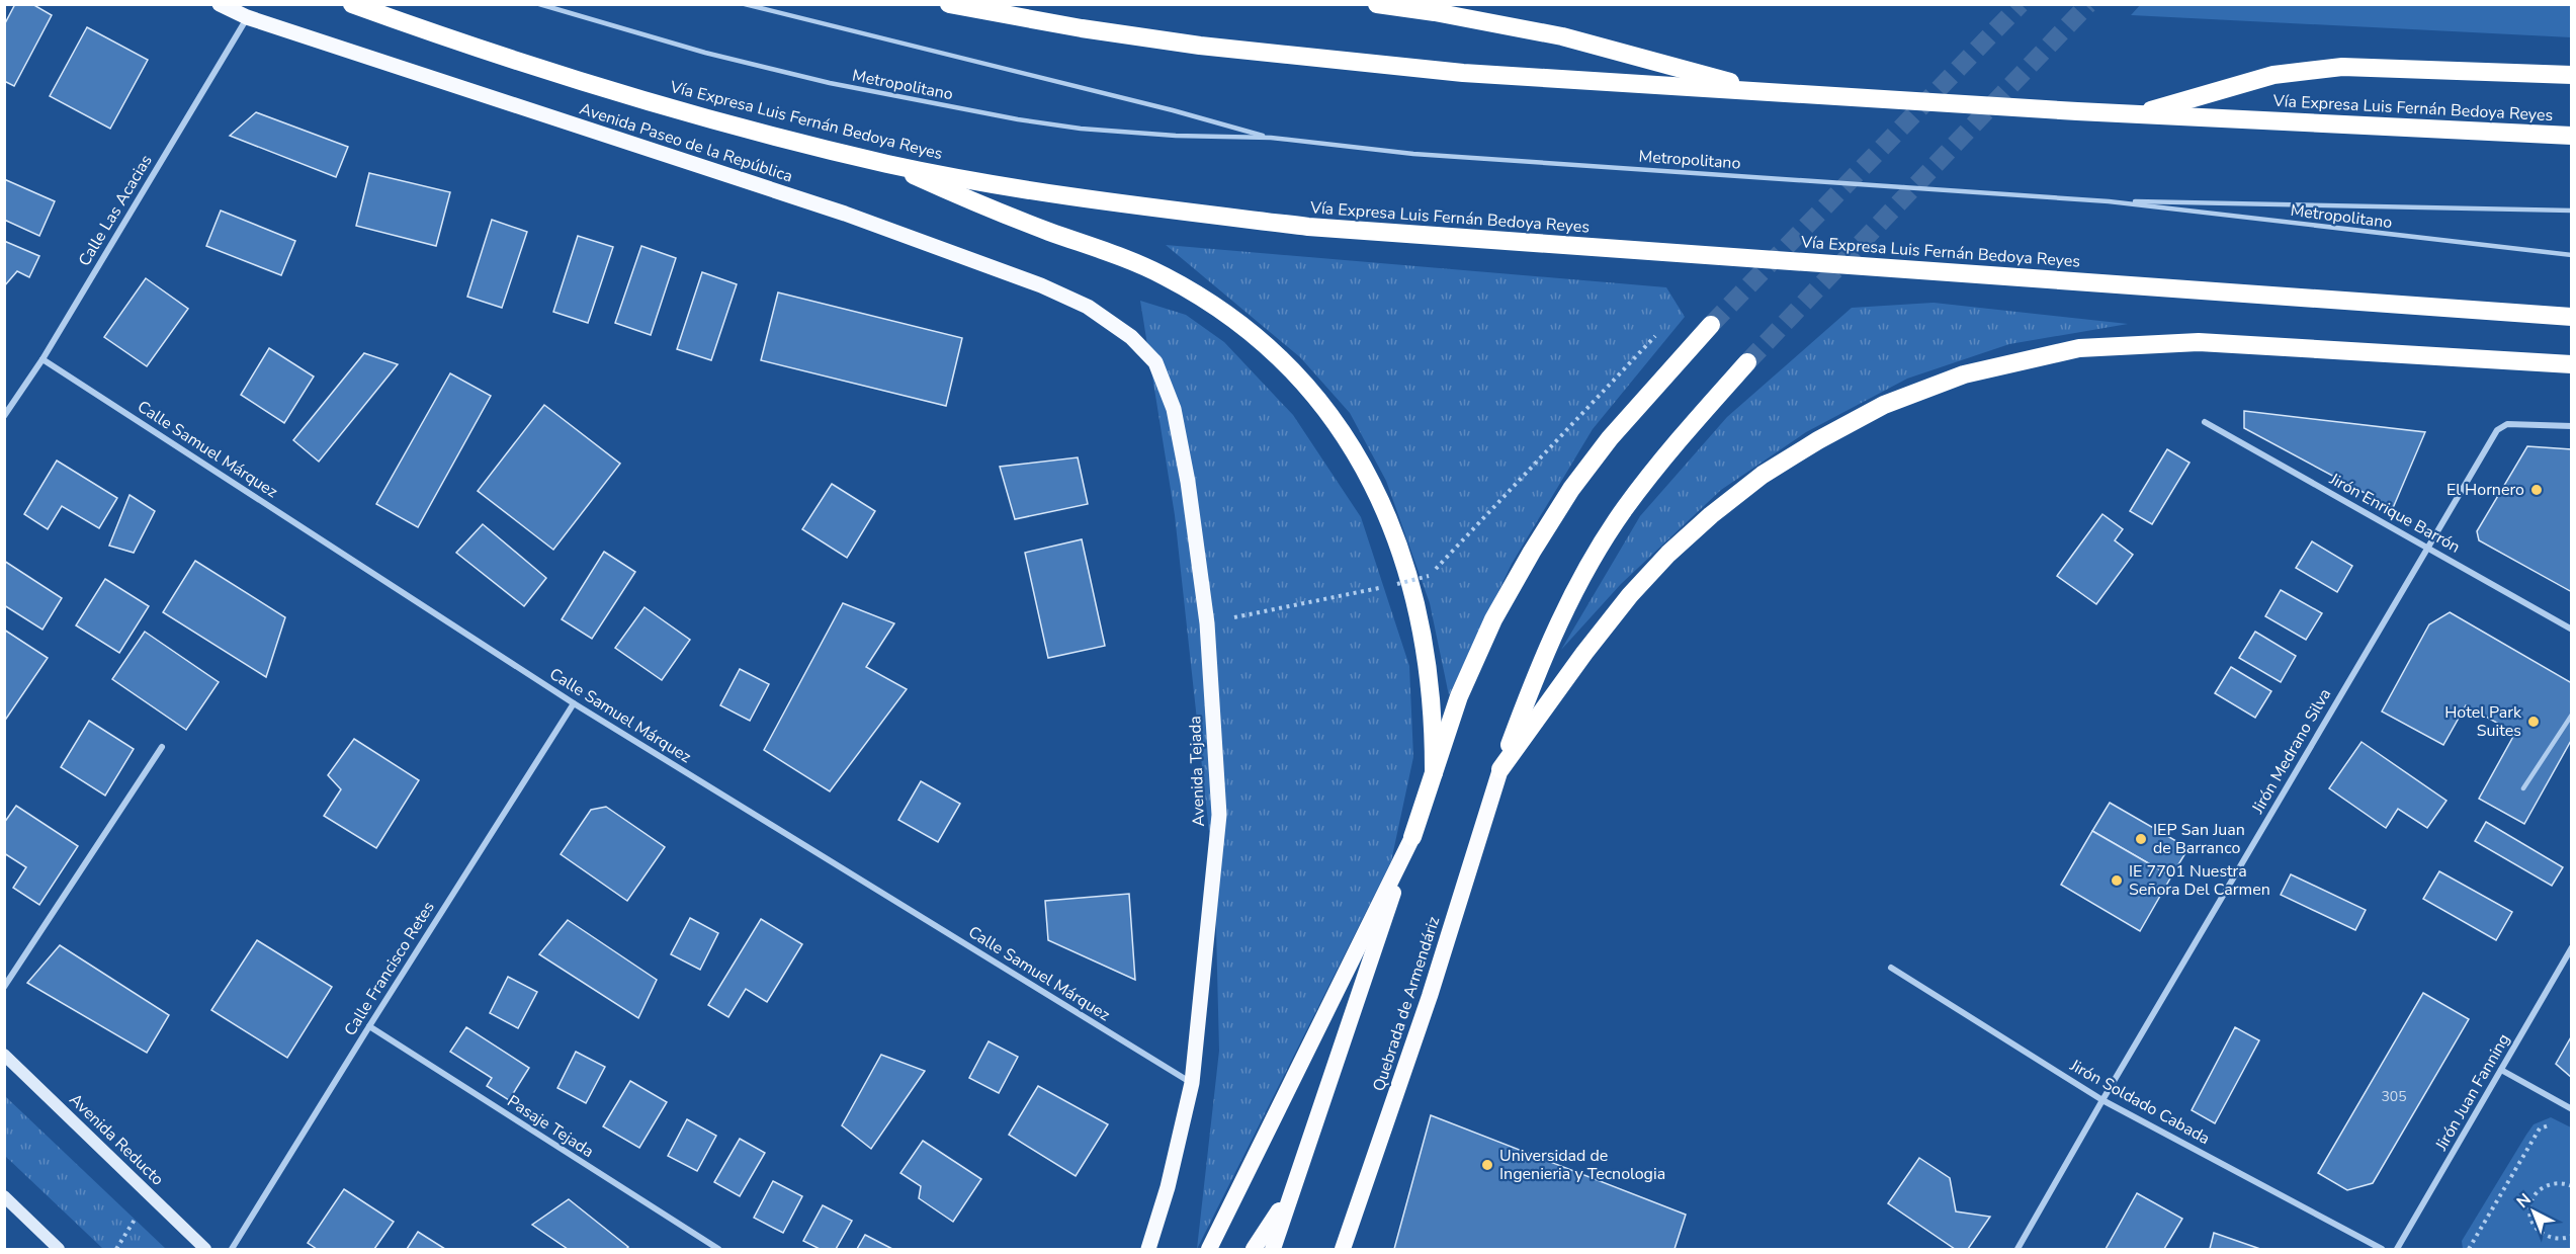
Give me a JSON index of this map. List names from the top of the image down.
{
  "streets": {
    "highway": ["Vía Expresa Luis Fernán Bedoya Reyes", "Quebrada de Armendáriz"],
    "main road": ["Avenida Paseo de la República", "Avenida Tejada", "Avenida Reducto"],
    "street": [
      "Calle Las Acacias",
      "Calle Samuel Márquez",
      "Jirón Enrique Barrón",
      "Jirón Medrano Silva",
      "Calle Francisco Retes",
      "Jirón Juan Fanning",
      "Jirón Soldado Cabada",
      "Pasaje Tejada"
    ],
    "lane": ["Metropolitano"]
  },
  "crossings": [
    ["Avenida Paseo de la República", "Calle Las Acacias"],
    ["Avenida Paseo de la República", "Avenida Tejada"],
    ["Calle Las Acacias", "Calle Samuel Márquez"],
    ["Calle Samuel Márquez", "Avenida Tejada"],
    ["Calle Samuel Márquez", "Calle Francisco Retes"],
    ["Jirón Enrique Barrón", "Jirón Medrano Silva"],
    ["Jirón Medrano Silva", "Jirón Soldado Cabada"],
    ["Calle Francisco Retes", "Pasaje Tejada"]
  ],
  "places": [
    "El Hornero",
    "Hotel Park Suites",
    "IEP San Juan de Barranco",
    "IE 7701 Nuestra Señora Del Carmen",
    "Universidad de Ingenieria y Tecnologia"
  ],
  "house_numbers": ["305"],
  "north": "top left"
}
